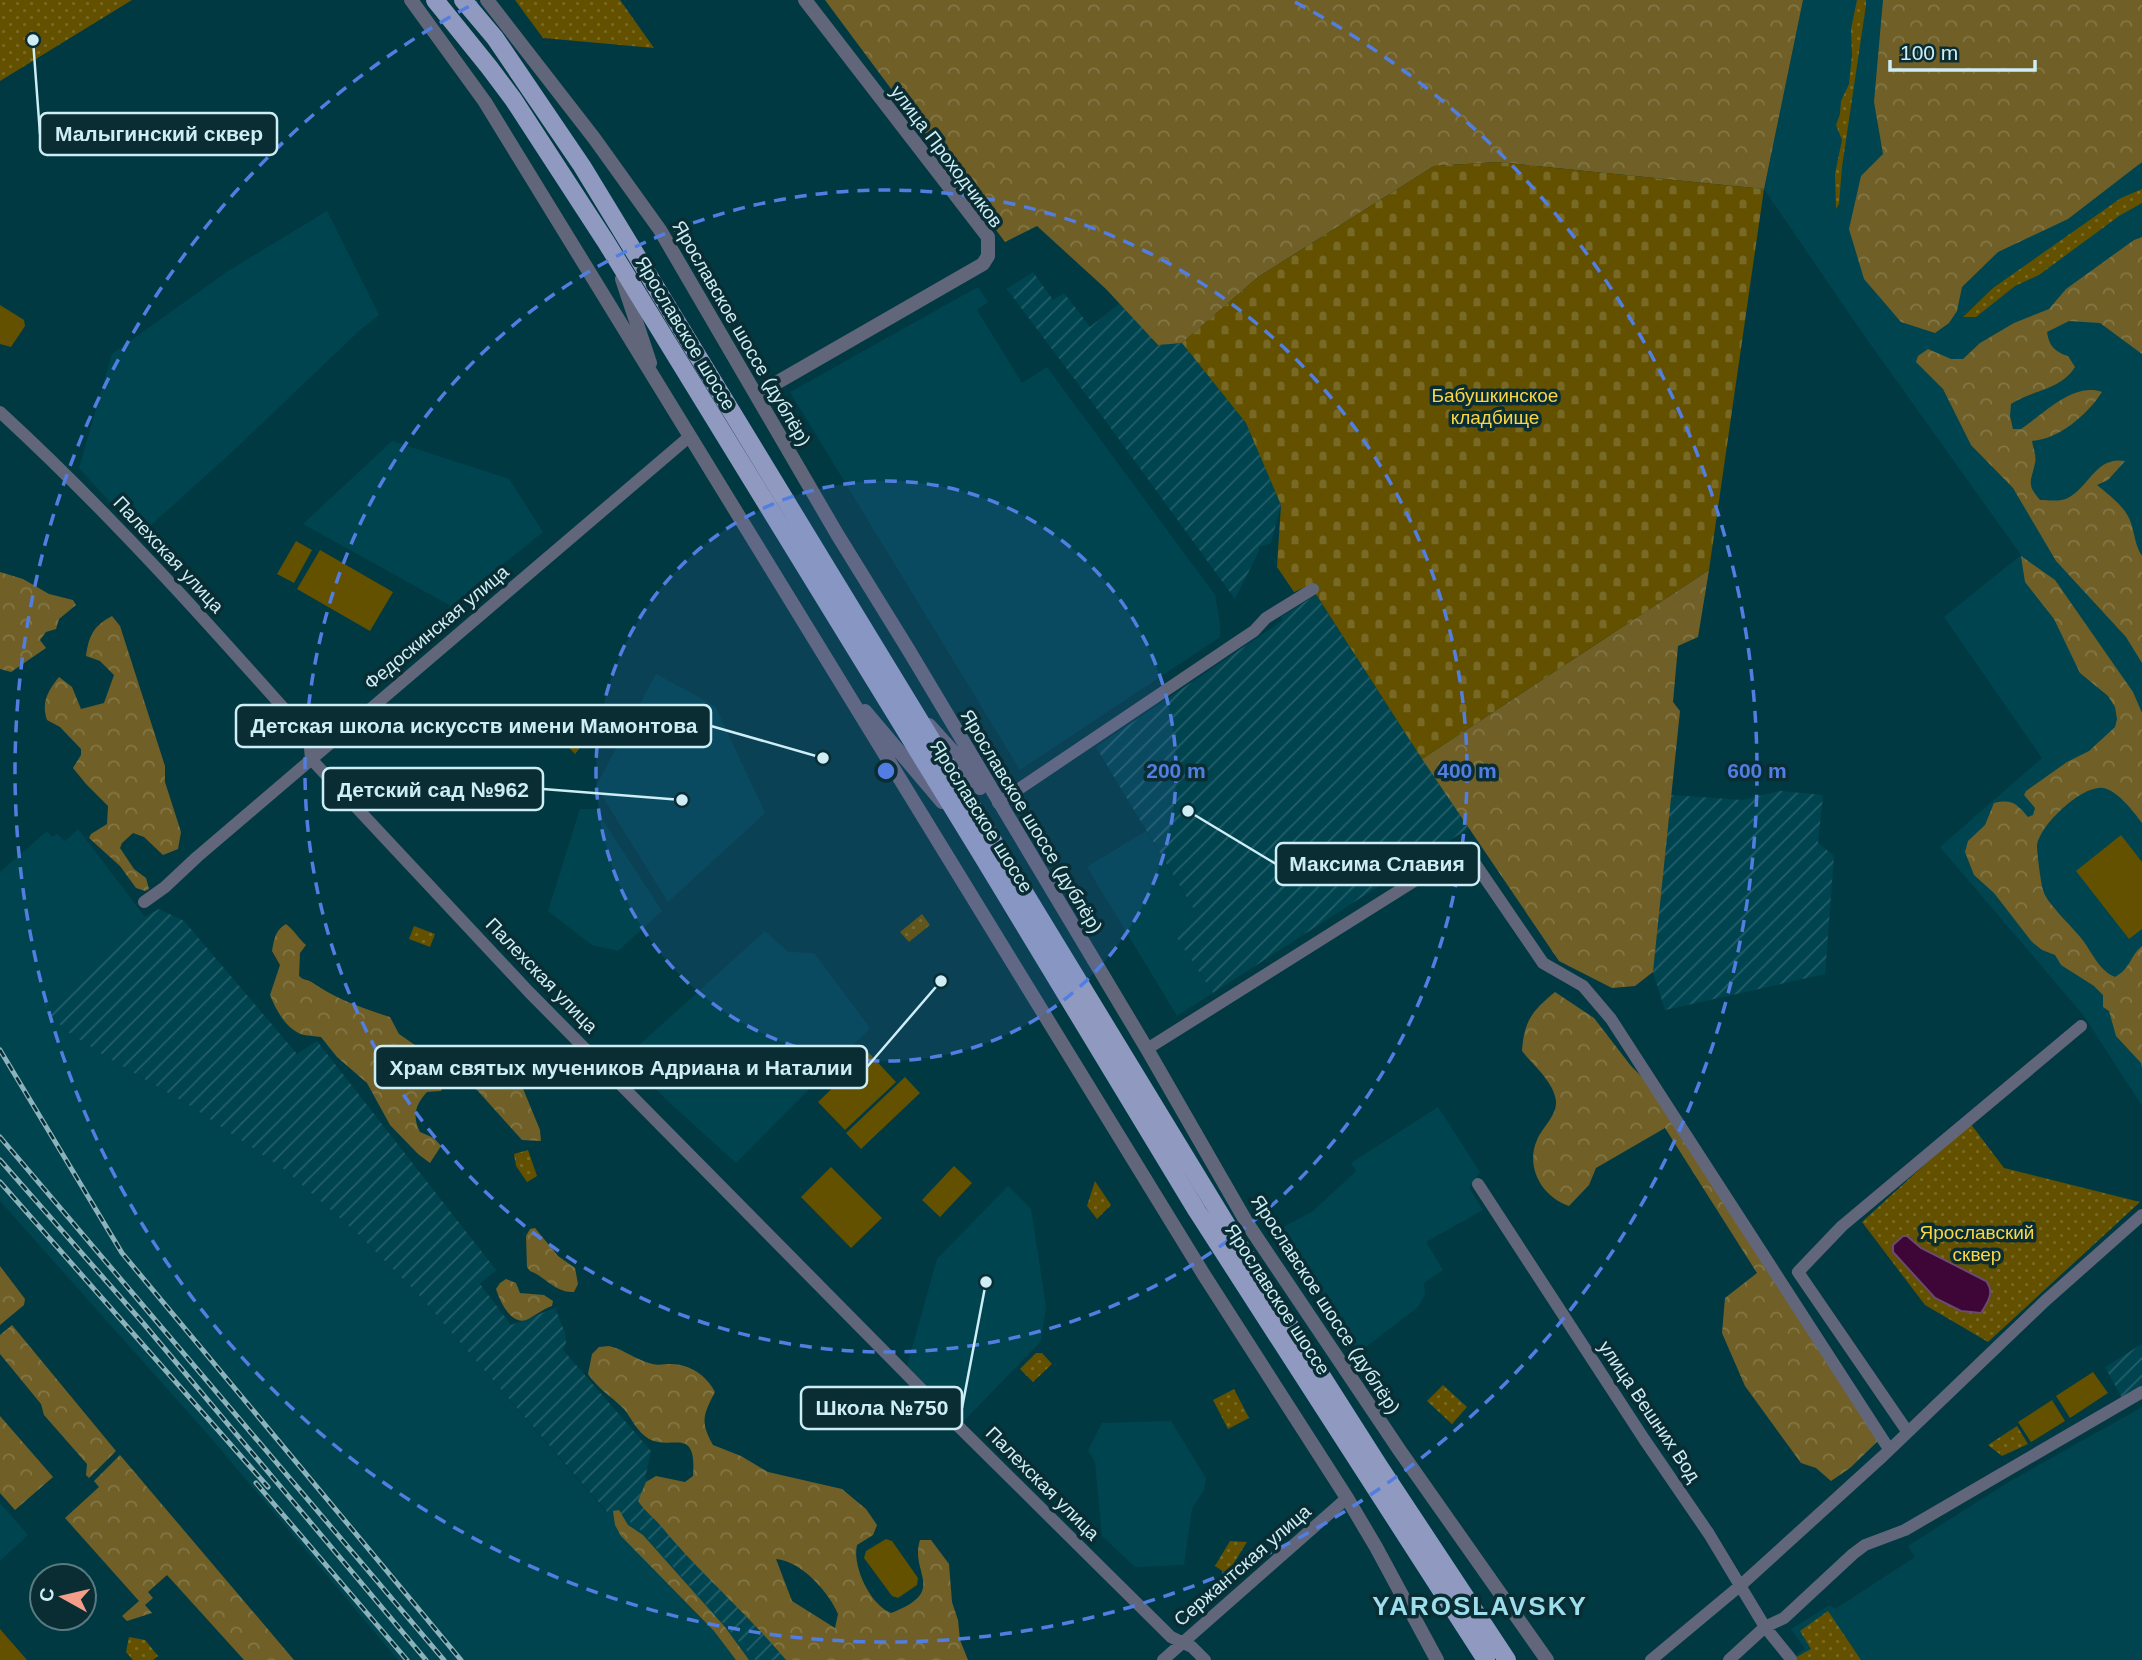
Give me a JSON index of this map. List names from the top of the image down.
{
  "streets": {
    "main road": ["Ярославское шоссе"],
    "street": [
      "улица Проходчиков",
      "Ярославское шоссе (дублёр)",
      "Палехская улица",
      "Федоскинская улица",
      "улица Вешних Вод",
      "Сержантская улица"
    ]
  },
  "crossings": [
    ["улица Проходчиков", "Ярославское шоссе (дублёр)"],
    ["Палехская улица", "Федоскинская улица"],
    ["Палехская улица", "Сержантская улица"]
  ],
  "districts": ["YAROSLAVSKY"],
  "parks": ["Бабушкинское кладбище", "Ярославский сквер"],
  "places": [
    "Малыгинский сквер",
    "Детская школа искусств имени Мамонтова",
    "Детский сад №962",
    "Максима Славия",
    "Храм святых мучеников Адриана и Наталии",
    "Школа №750"
  ],
  "scale_bar": "100 m",
  "north": "left",
  "rings": ["200 m", "400 m", "600 m"]
}
